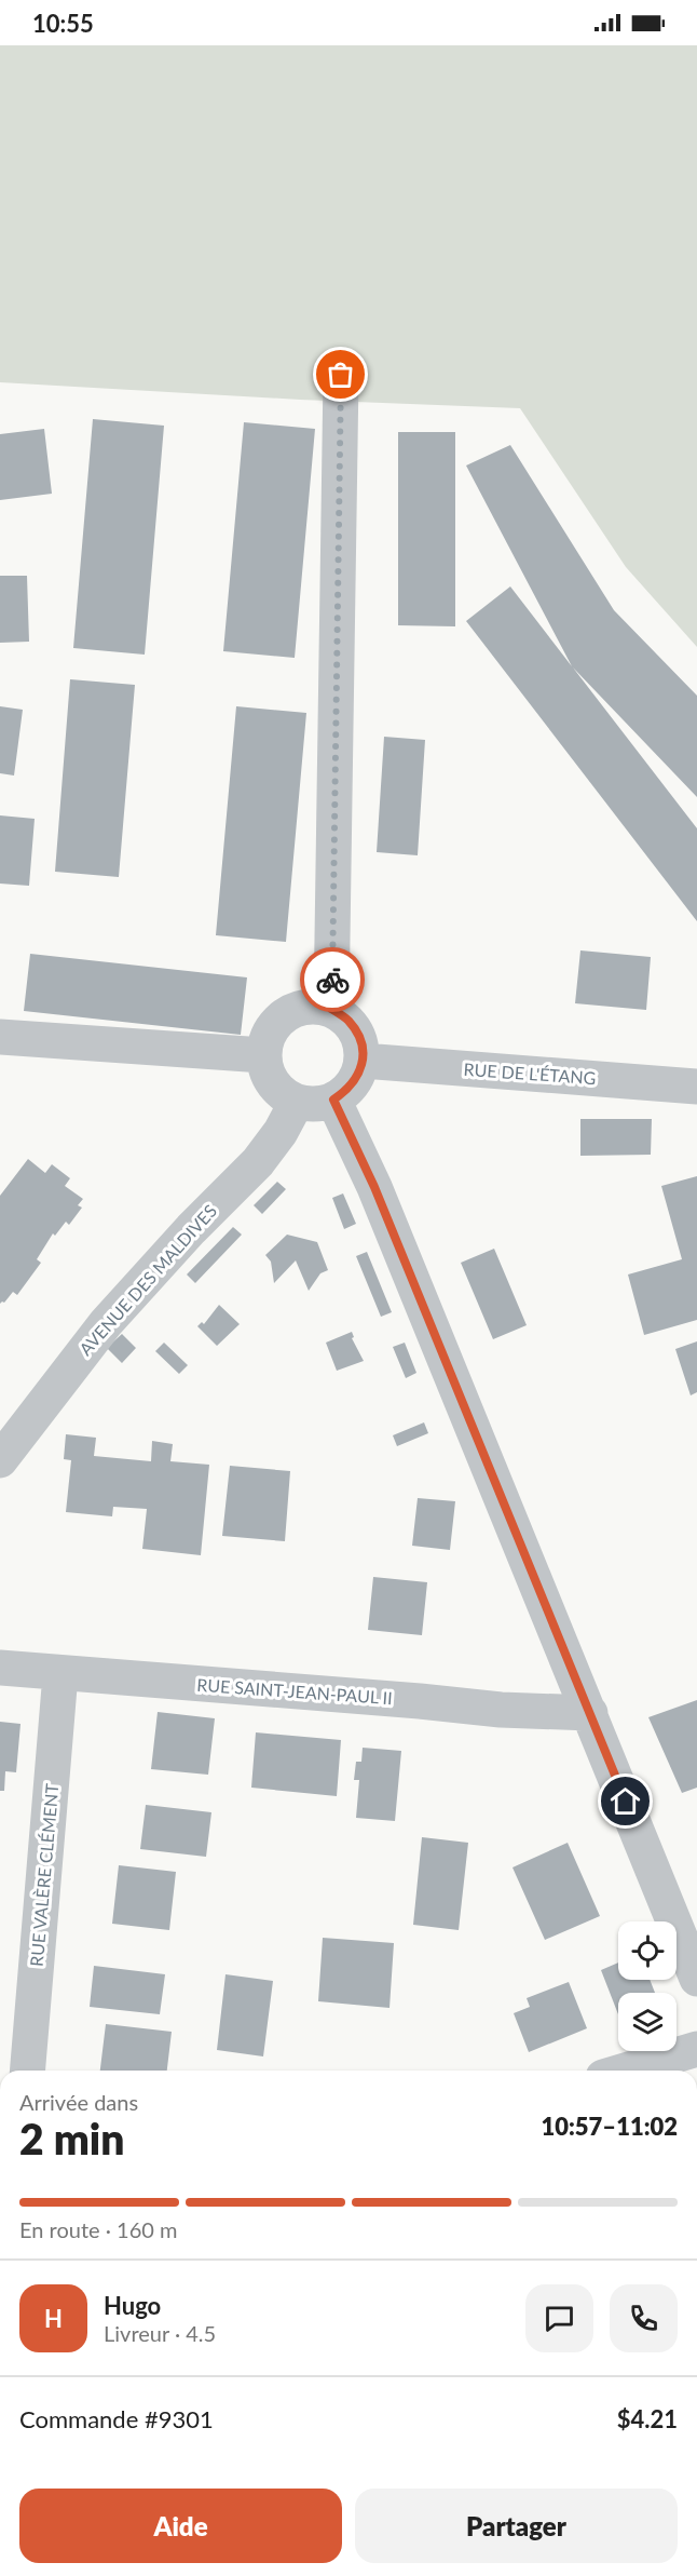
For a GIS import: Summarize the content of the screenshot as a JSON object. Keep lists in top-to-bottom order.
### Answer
{
  "streets": {
    "street": [
      "RUE DE L'ÉTANG",
      "AVENUE DES MALDIVES",
      "RUE SAINT-JEAN-PAUL II",
      "RUE VALÈRE CLÉMENT"
    ]
  },
  "crossings": [
    ["RUE DE L'ÉTANG", "AVENUE DES MALDIVES"],
    ["RUE SAINT-JEAN-PAUL II", "RUE VALÈRE CLÉMENT"]
  ],
  "page": {
    "status": "10:55",
    "heading": ["2 min", "Arrivée dans", "10:57–11:02"],
    "panel": [
      "Hugo",
      "Livreur · 4.5",
      "Commande #9301",
      "$4.21"
    ],
    "bar": "En route · 160 m",
    "round": "H",
    "buttons": ["Aide", "Partager"]
  }
}
